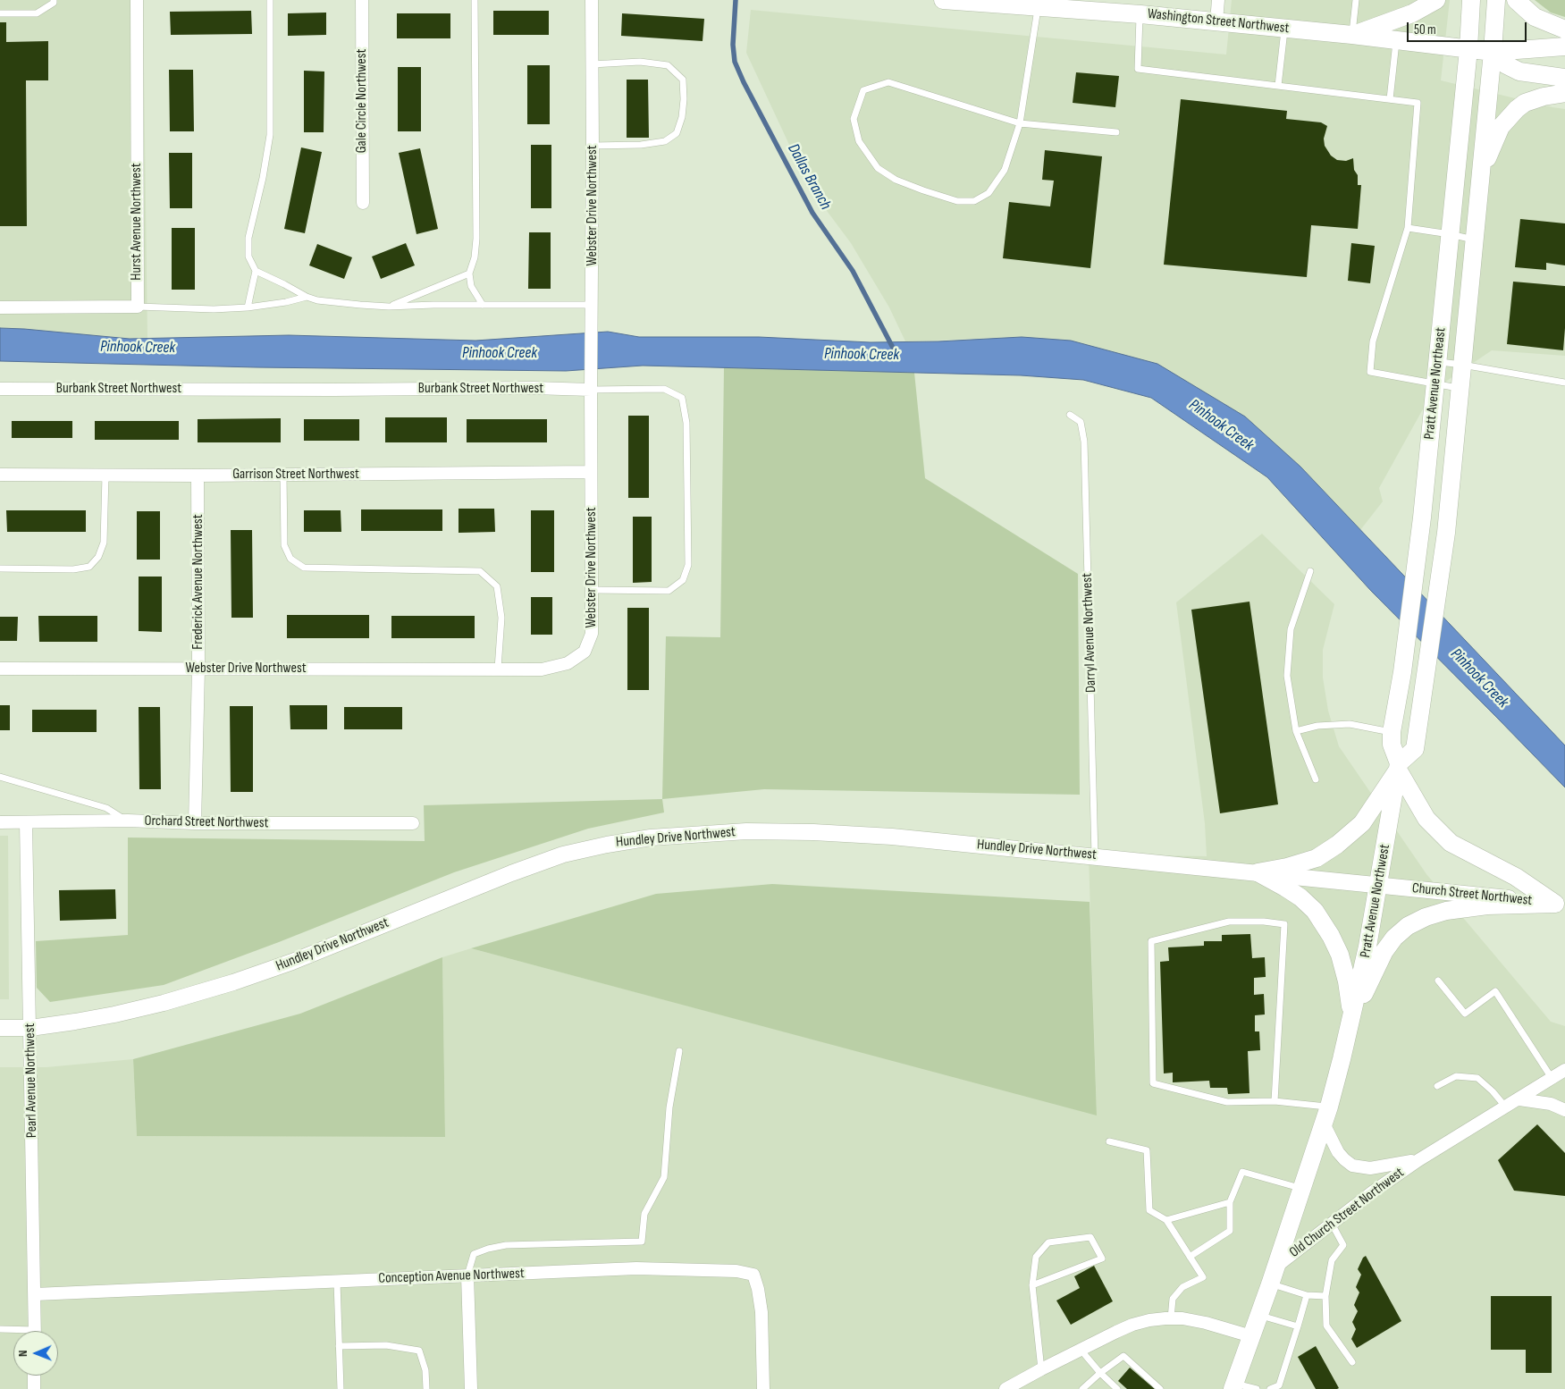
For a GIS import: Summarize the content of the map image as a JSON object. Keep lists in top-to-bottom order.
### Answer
{
  "streets": {
    "main road": ["Washington Street Northwest", "Pratt Avenue Northeast", "Pratt Avenue Northwest"],
    "street": [
      "Gale Circle Northwest",
      "Webster Drive Northwest",
      "Hurst Avenue Northwest",
      "Burbank Street Northwest",
      "Garrison Street Northwest",
      "Frederick Avenue Northwest",
      "Orchard Street Northwest",
      "Hundley Drive Northwest",
      "Church Street Northwest",
      "Pearl Avenue Northwest",
      "Old Church Street Northwest",
      "Conception Avenue Northwest"
    ],
    "lane": ["Darryl Avenue Northwest"]
  },
  "crossings": [
    ["Washington Street Northwest", "Pratt Avenue Northeast"],
    ["Webster Drive Northwest", "Burbank Street Northwest"],
    ["Webster Drive Northwest", "Garrison Street Northwest"],
    ["Webster Drive Northwest", "Frederick Avenue Northwest"],
    ["Pratt Avenue Northeast", "Church Street Northwest"],
    ["Pratt Avenue Northeast", "Pratt Avenue Northwest"],
    ["Garrison Street Northwest", "Frederick Avenue Northwest"],
    ["Frederick Avenue Northwest", "Orchard Street Northwest"],
    ["Darryl Avenue Northwest", "Hundley Drive Northwest"],
    ["Orchard Street Northwest", "Pearl Avenue Northwest"],
    ["Hundley Drive Northwest", "Church Street Northwest"],
    ["Hundley Drive Northwest", "Pratt Avenue Northwest"],
    ["Hundley Drive Northwest", "Pearl Avenue Northwest"],
    ["Church Street Northwest", "Pratt Avenue Northwest"],
    ["Pratt Avenue Northwest", "Old Church Street Northwest"],
    ["Pearl Avenue Northwest", "Conception Avenue Northwest"]
  ],
  "water": ["Dallas Branch", "Pinhook Creek"],
  "scale_bar": "50 m",
  "north": "left"
}
